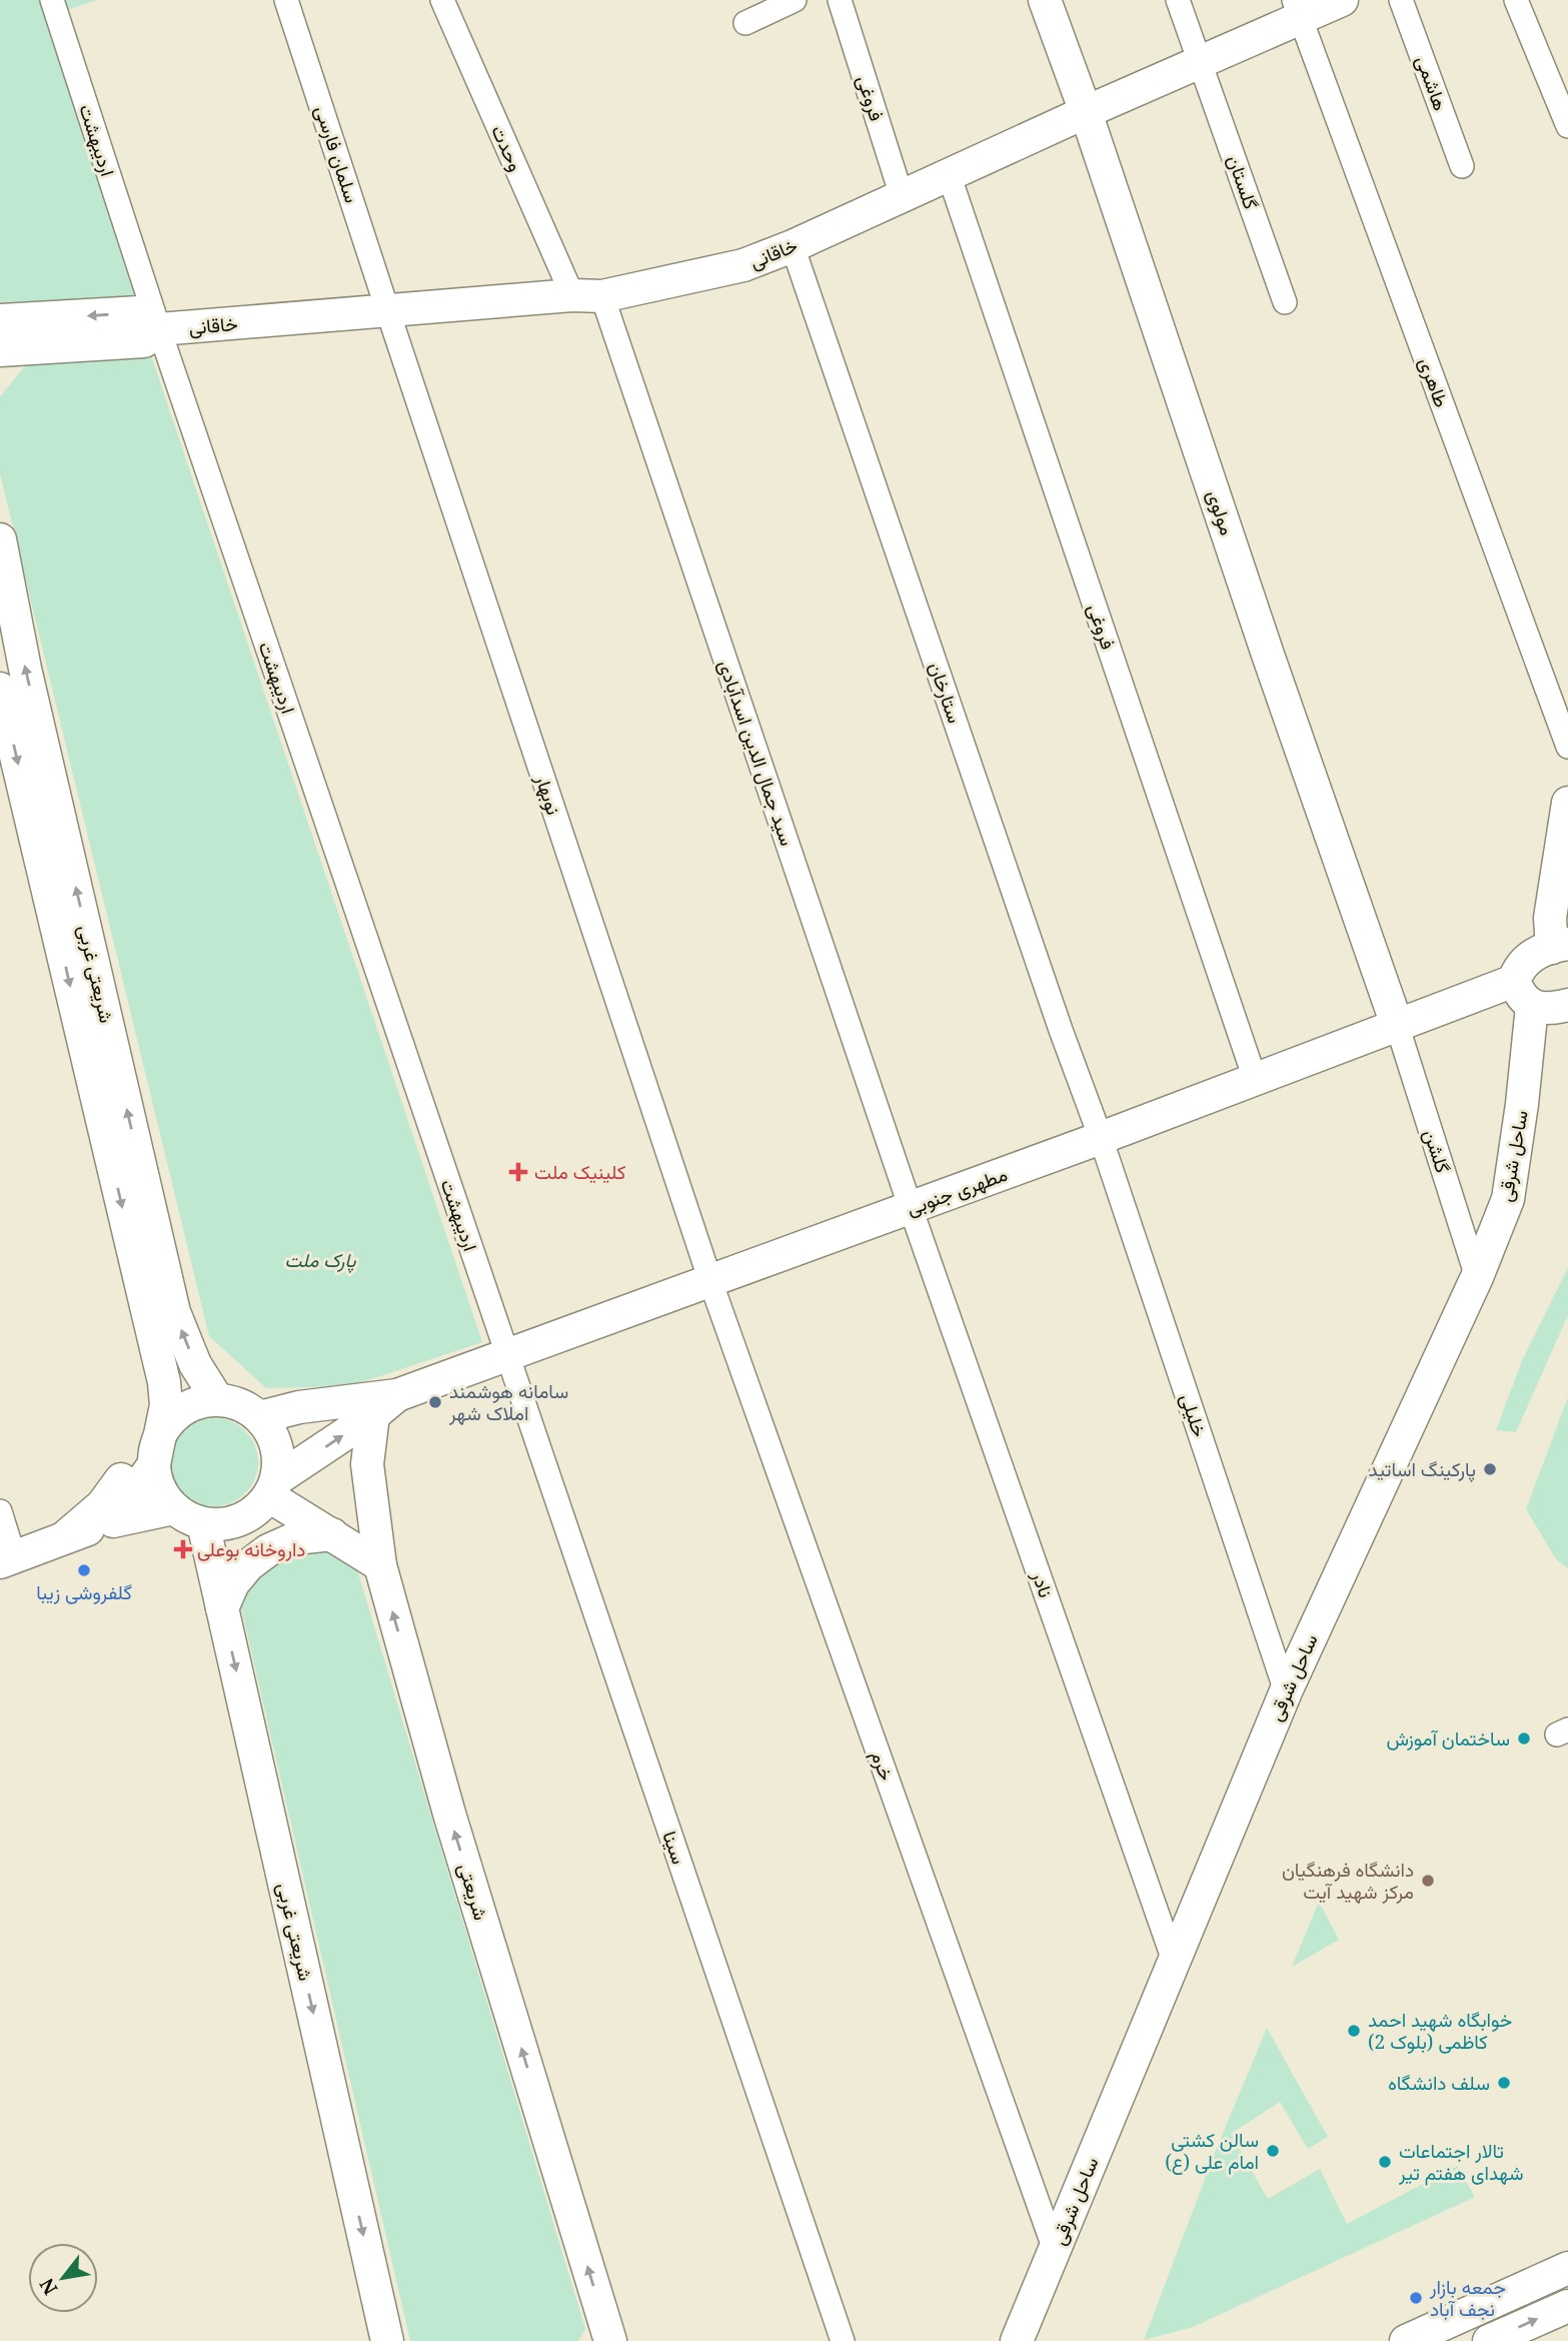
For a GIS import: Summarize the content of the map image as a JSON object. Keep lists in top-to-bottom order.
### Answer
{
  "streets": {
    "street": [
      "هاشمی",
      "فروغی",
      "اردیبهشت",
      "وحدت",
      "سلمان فارسی",
      "گلستان",
      "خاقانی",
      "طاهری",
      "مولوی",
      "ستارخان",
      "سید جمال الدین اسدآبادی",
      "نوبهار",
      "شریعتی غربی",
      "گلشن",
      "ساحل شرقی",
      "مطهری جنوبی",
      "خلیلی",
      "نادر",
      "خرم",
      "سینا",
      "شریعتی"
    ]
  },
  "crossings": [
    ["فروغی", "خاقانی"],
    ["فروغی", "مطهری جنوبی"],
    ["اردیبهشت", "خاقانی"],
    ["اردیبهشت", "مطهری جنوبی"],
    ["اردیبهشت", "سینا"],
    ["وحدت", "خاقانی"],
    ["وحدت", "سید جمال الدین اسدآبادی"],
    ["سلمان فارسی", "خاقانی"],
    ["سلمان فارسی", "نوبهار"],
    ["گلستان", "خاقانی"],
    ["خاقانی", "طاهری"],
    ["خاقانی", "مولوی"],
    ["خاقانی", "ستارخان"],
    ["خاقانی", "سید جمال الدین اسدآبادی"],
    ["خاقانی", "نوبهار"],
    ["مولوی", "گلشن"],
    ["مولوی", "مطهری جنوبی"],
    ["ستارخان", "مطهری جنوبی"],
    ["ستارخان", "خلیلی"],
    ["سید جمال الدین اسدآبادی", "مطهری جنوبی"],
    ["سید جمال الدین اسدآبادی", "نادر"],
    ["نوبهار", "مطهری جنوبی"],
    ["نوبهار", "خرم"],
    ["گلشن", "ساحل شرقی"],
    ["گلشن", "مطهری جنوبی"],
    ["ساحل شرقی", "خلیلی"],
    ["ساحل شرقی", "نادر"],
    ["ساحل شرقی", "خرم"],
    ["مطهری جنوبی", "خلیلی"],
    ["مطهری جنوبی", "نادر"],
    ["مطهری جنوبی", "خرم"],
    ["مطهری جنوبی", "سینا"]
  ],
  "one_way": ["شریعتی"],
  "parks": ["پارک ملت"],
  "places": {
    "health": ["کلینیک ملت", "داروخانه بوعلی"],
    "other": [
      "سامانه هوشمند املاک شهر",
      "پارکینگ اساتید",
      "گلفروشی زیبا",
      "ساختمان آموزش",
      "دانشگاه فرهنگیان مرکز شهید آیت",
      "خوابگاه شهید احمد کاظمی (بلوک 2)",
      "سلف دانشگاه",
      "سالن کشتی امام علی (ع)",
      "تالار اجتماعات شهدای هفتم تیر",
      "جمعه بازار نجف آباد"
    ]
  },
  "north": "bottom left"
}
